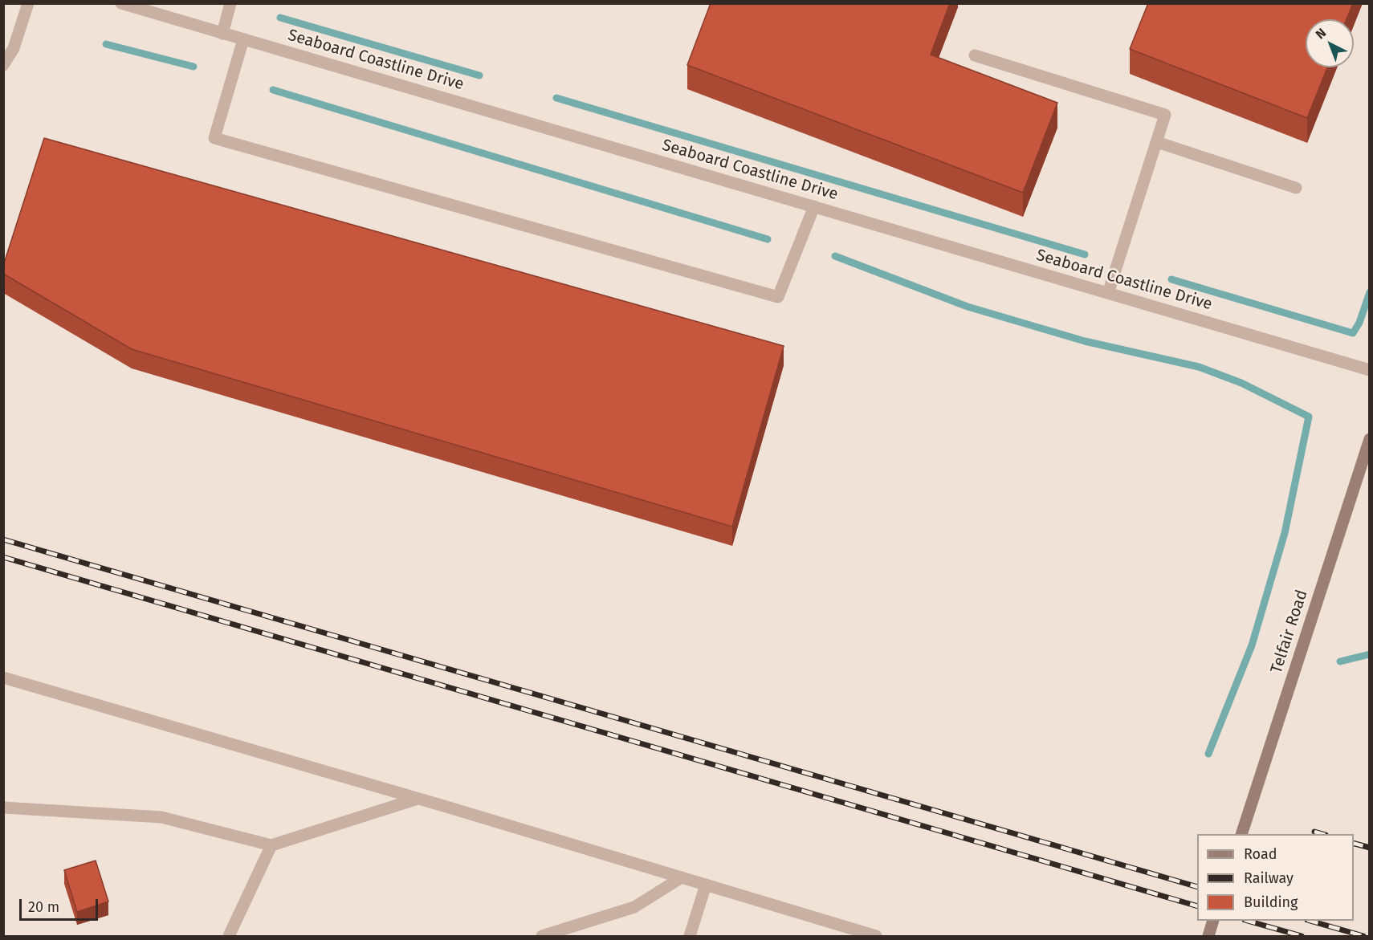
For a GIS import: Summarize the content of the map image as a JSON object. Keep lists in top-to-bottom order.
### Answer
{
  "streets": {
    "street": ["Seaboard Coastline Drive", "Telfair Road"]
  },
  "legend": ["Road", "Railway", "Building"],
  "scale_bar": "20 m",
  "north": "top left"
}
